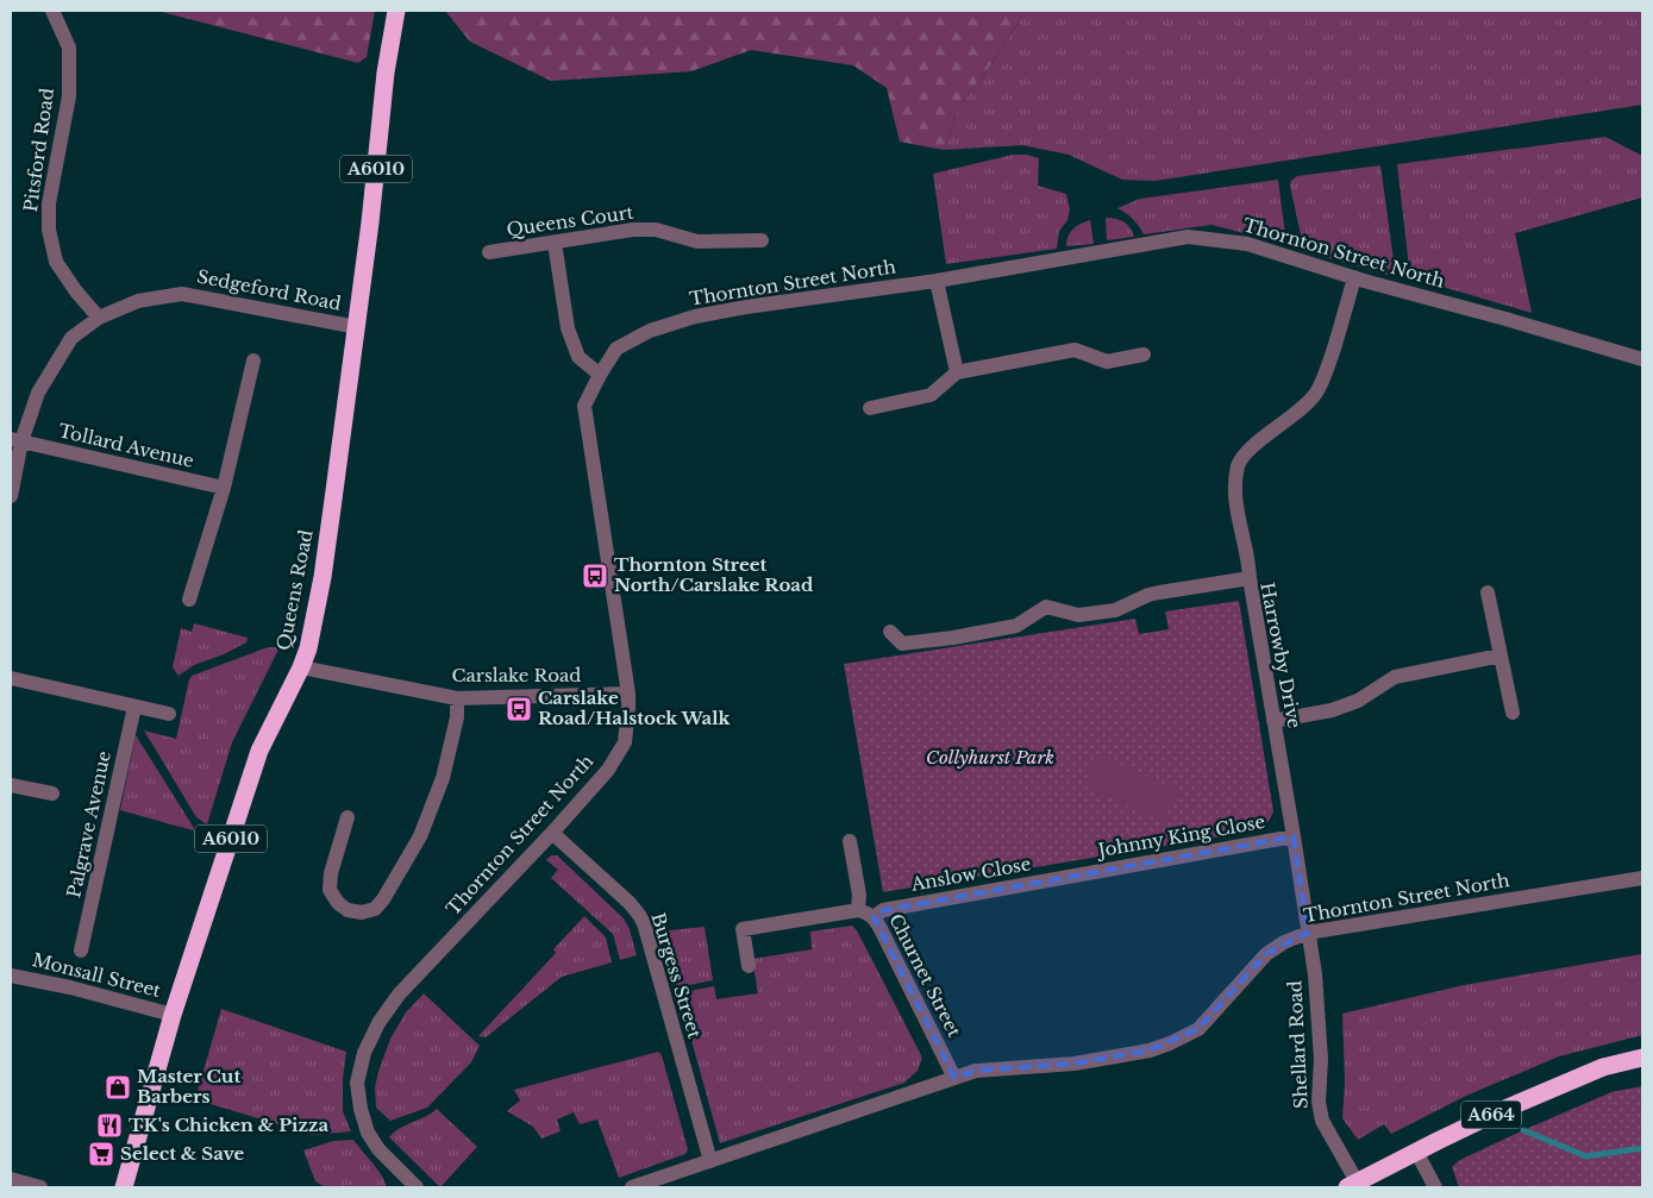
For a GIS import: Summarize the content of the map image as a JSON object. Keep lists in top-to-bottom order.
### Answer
{
  "streets": {
    "highway": ["A6010", "Queens Road", "A664"],
    "street": [
      "Pitsford Road",
      "Queens Court",
      "Thornton Street North",
      "Sedgeford Road",
      "Tollard Avenue",
      "Harrowby Drive",
      "Carslake Road",
      "Palgrave Avenue",
      "Johnny King Close",
      "Anslow Close",
      "Monsall Street",
      "Burgess Street",
      "Churnet Street",
      "Shellard Road"
    ]
  },
  "crossings": [
    ["Pitsford Road", "Sedgeford Road"],
    ["Thornton Street North", "Harrowby Drive"],
    ["Thornton Street North", "Carslake Road"],
    ["Thornton Street North", "Burgess Street"],
    ["Thornton Street North", "Churnet Street"],
    ["Thornton Street North", "Shellard Road"],
    ["Sedgeford Road", "Tollard Avenue"],
    ["Sedgeford Road", "Queens Road"],
    ["Queens Road", "Carslake Road"],
    ["Queens Road", "Monsall Street"],
    ["Harrowby Drive", "Johnny King Close"],
    ["Harrowby Drive", "Shellard Road"],
    ["Johnny King Close", "Anslow Close"],
    ["Anslow Close", "Churnet Street"],
    ["Shellard Road", "A664"]
  ],
  "parks": ["Collyhurst Park"],
  "places": {
    "bus stop": ["Thornton Street North/Carslake Road", "Carslake Road/Halstock Walk"],
    "shop": ["Master Cut Barbers"],
    "restaurant": ["TK's Chicken & Pizza"],
    "supermarket": ["Select & Save"]
  }
}
